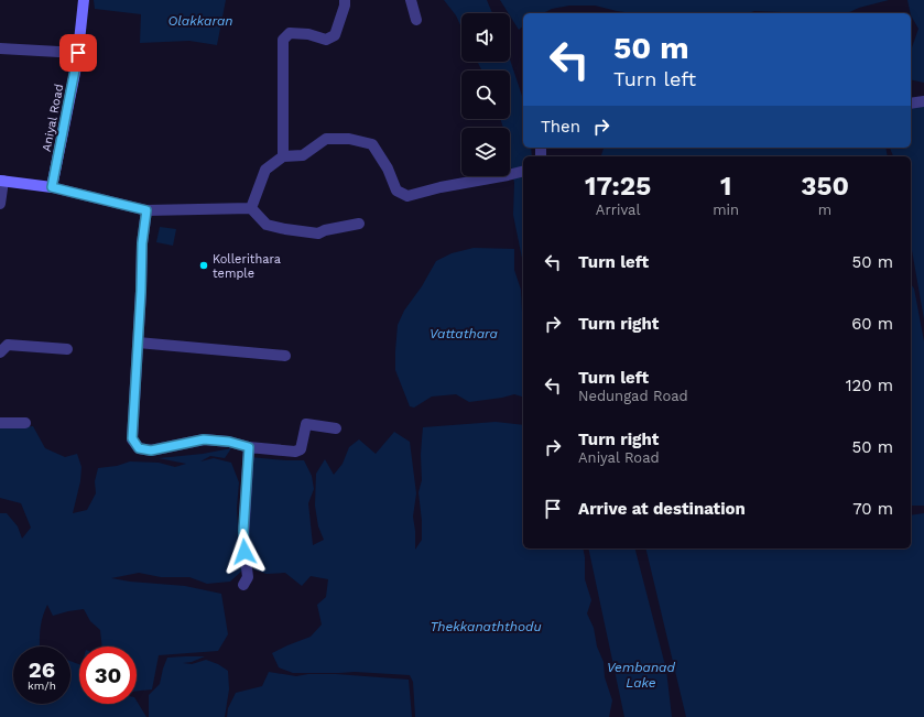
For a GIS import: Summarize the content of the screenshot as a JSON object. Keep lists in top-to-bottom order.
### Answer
{
  "streets": {
    "main road": ["Aniyal Road"]
  },
  "water": [
    "Olakkaran",
    "Vattathara",
    "Thekkanaththodu",
    "Vembanad Lake"
  ],
  "places": ["Kollerithara temple"],
  "page": {
    "turn": ["50 m", "Turn left"],
    "then": "Then",
    "eta": [
      "17:25",
      "Arrival",
      "1",
      "min",
      "350",
      "m"
    ],
    "list": [
      {
        "name": "Turn left",
        "value": "50 m"
      },
      {
        "name": "Turn right",
        "value": "60 m"
      },
      {
        "name": "Turn left",
        "note": "Nedungad Road",
        "value": "120 m"
      },
      {
        "name": "Turn right",
        "note": "Aniyal Road",
        "value": "50 m"
      },
      {
        "name": "Arrive at destination",
        "value": "70 m"
      }
    ],
    "speed": "26 km/h",
    "limit": "30"
  }
}
